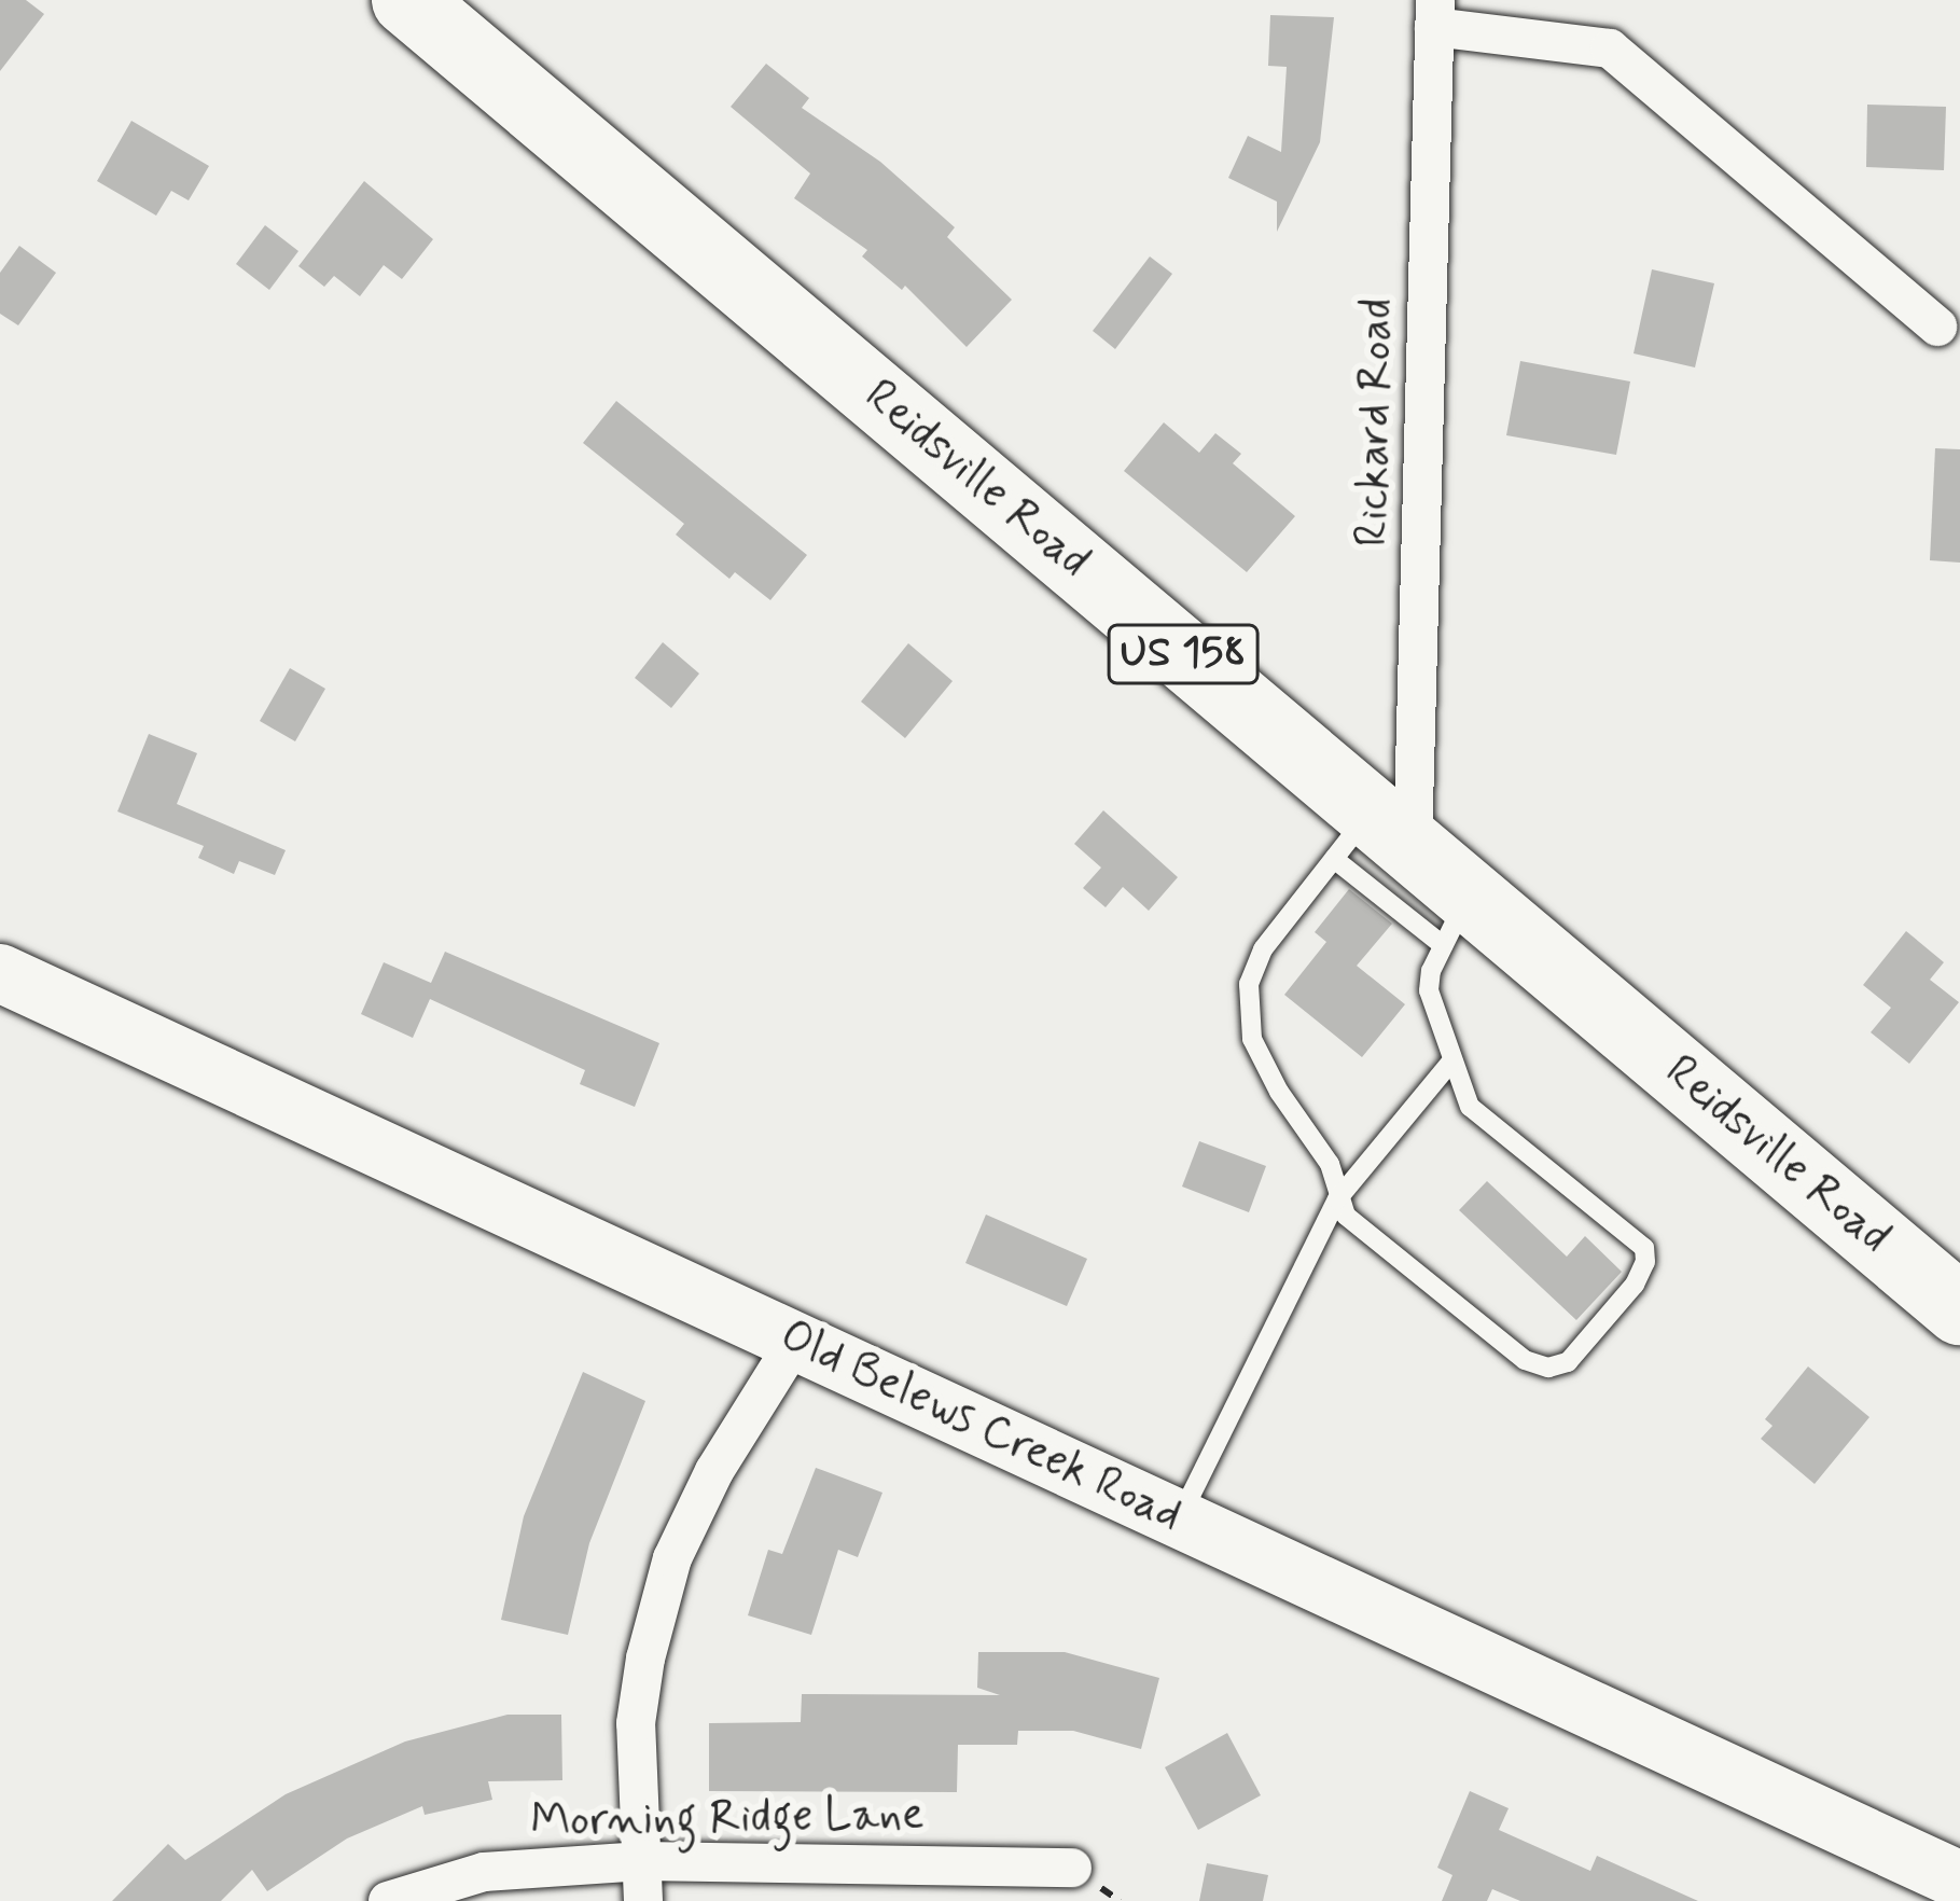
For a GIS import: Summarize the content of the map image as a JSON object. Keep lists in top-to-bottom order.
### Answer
{
  "streets": {
    "highway": ["Reidsville Road", "US 158"],
    "street": ["Rickard Road", "Old Belews Creek Road", "Morning Ridge Lane"]
  },
  "crossings": [
    ["Rickard Road", "Reidsville Road"]
  ]
}
